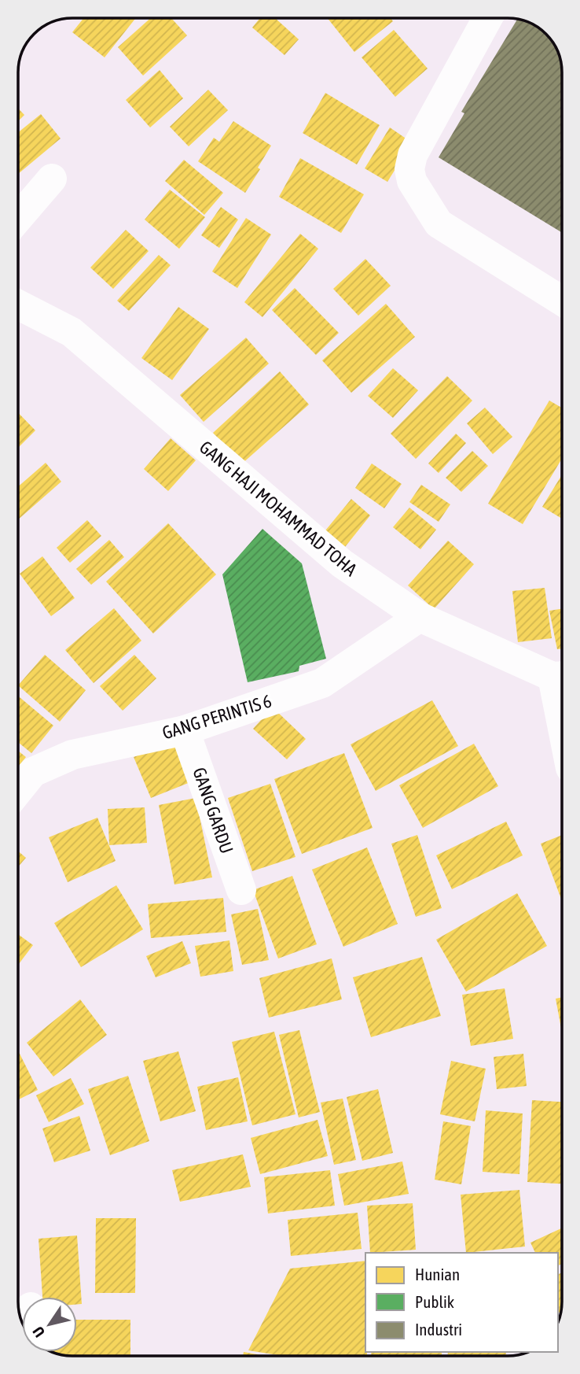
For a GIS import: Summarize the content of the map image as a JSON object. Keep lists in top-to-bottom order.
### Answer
{
  "streets": {
    "street": ["GANG HAJI MOHAMMAD TOHA", "GANG PERINTIS 6", "GANG GARDU"]
  },
  "crossings": [
    ["GANG HAJI MOHAMMAD TOHA", "GANG PERINTIS 6"],
    ["GANG PERINTIS 6", "GANG GARDU"]
  ],
  "legend": ["Hunian", "Publik", "Industri"],
  "north": "bottom left"
}
